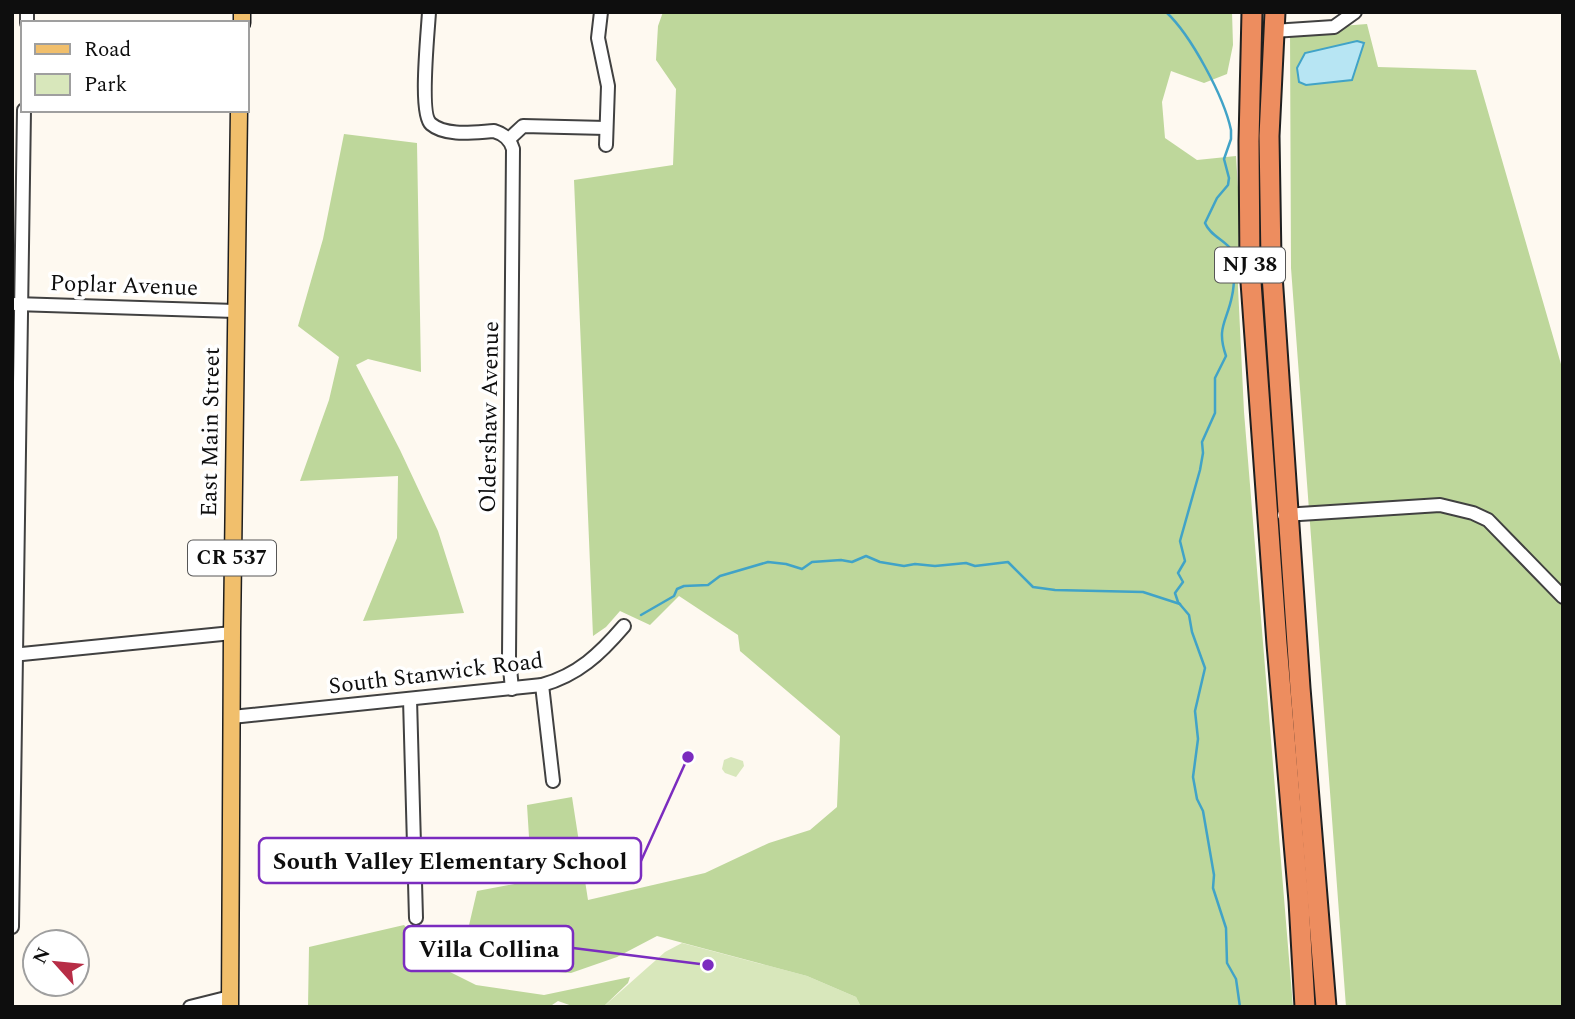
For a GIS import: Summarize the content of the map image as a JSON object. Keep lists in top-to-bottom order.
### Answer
{
  "streets": {
    "highway": ["NJ 38"],
    "main road": ["East Main Street", "CR 537"],
    "street": ["Poplar Avenue", "Oldershaw Avenue", "South Stanwick Road"]
  },
  "crossings": [
    ["Poplar Avenue", "East Main Street"],
    ["Oldershaw Avenue", "South Stanwick Road"],
    ["East Main Street", "South Stanwick Road"]
  ],
  "places": ["South Valley Elementary School", "Villa Collina"],
  "legend": ["Road", "Park"],
  "north": "top left"
}
